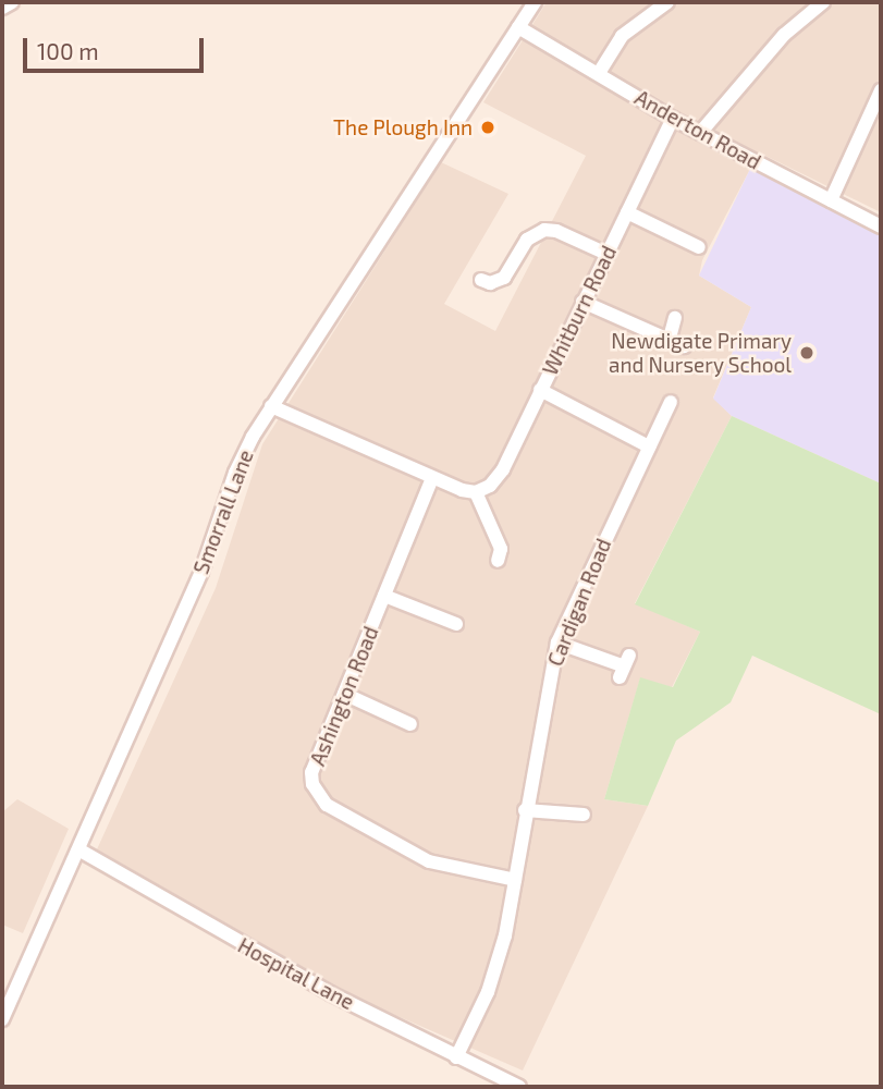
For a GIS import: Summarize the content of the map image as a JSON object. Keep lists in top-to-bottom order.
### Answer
{
  "streets": {
    "street": [
      "Anderton Road",
      "Whitburn Road",
      "Smorrall Lane",
      "Cardigan Road",
      "Ashington Road",
      "Hospital Lane"
    ]
  },
  "crossings": [
    ["Anderton Road", "Whitburn Road"],
    ["Anderton Road", "Smorrall Lane"],
    ["Smorrall Lane", "Hospital Lane"],
    ["Cardigan Road", "Ashington Road"],
    ["Cardigan Road", "Hospital Lane"]
  ],
  "places": ["The Plough Inn", "Newdigate Primary and Nursery School"],
  "scale_bar": "100 m"
}
